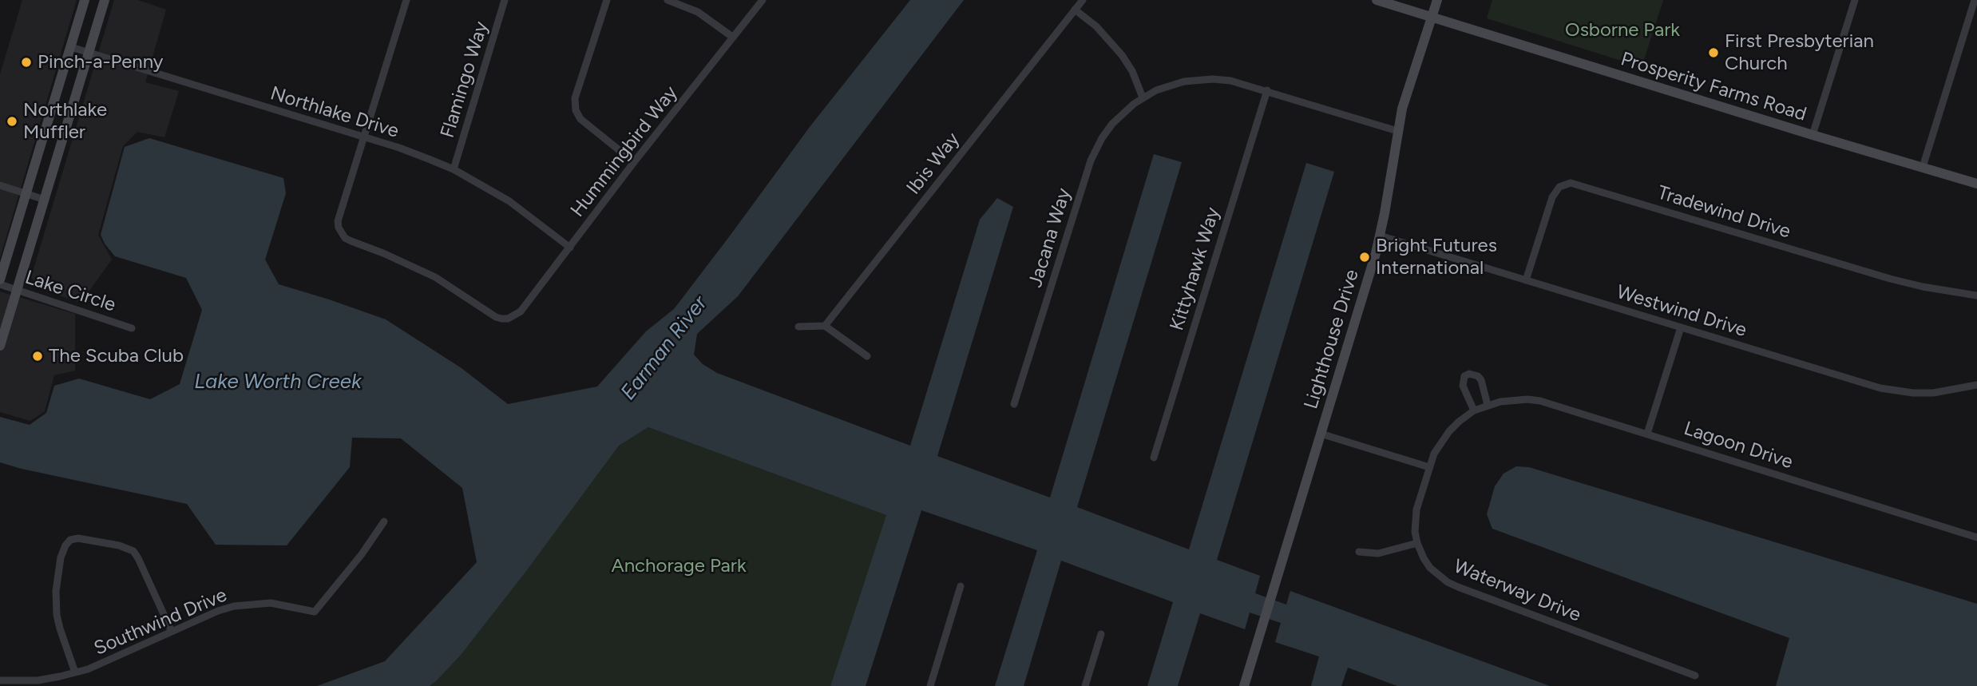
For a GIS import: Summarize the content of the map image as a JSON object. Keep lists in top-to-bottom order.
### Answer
{
  "streets": {
    "street": [
      "Flamingo Way",
      "Prosperity Farms Road",
      "Northlake Drive",
      "Hummingbird Way",
      "Ibis Way",
      "Tradewind Drive",
      "Jacana Way",
      "Kittyhawk Way",
      "Lake Circle",
      "Westwind Drive",
      "Lighthouse Drive",
      "Lagoon Drive",
      "Waterway Drive",
      "Southwind Drive"
    ]
  },
  "crossings": [
    ["Flamingo Way", "Northlake Drive"],
    ["Prosperity Farms Road", "Lighthouse Drive"],
    ["Northlake Drive", "Hummingbird Way"],
    ["Tradewind Drive", "Westwind Drive"],
    ["Westwind Drive", "Lighthouse Drive"],
    ["Lagoon Drive", "Waterway Drive"]
  ],
  "water": ["Earman River", "Lake Worth Creek"],
  "parks": ["Osborne Park", "Anchorage Park"],
  "places": [
    "First Presbyterian Church",
    "Pinch-a-Penny",
    "Northlake Muffler",
    "Bright Futures International",
    "The Scuba Club"
  ]
}
